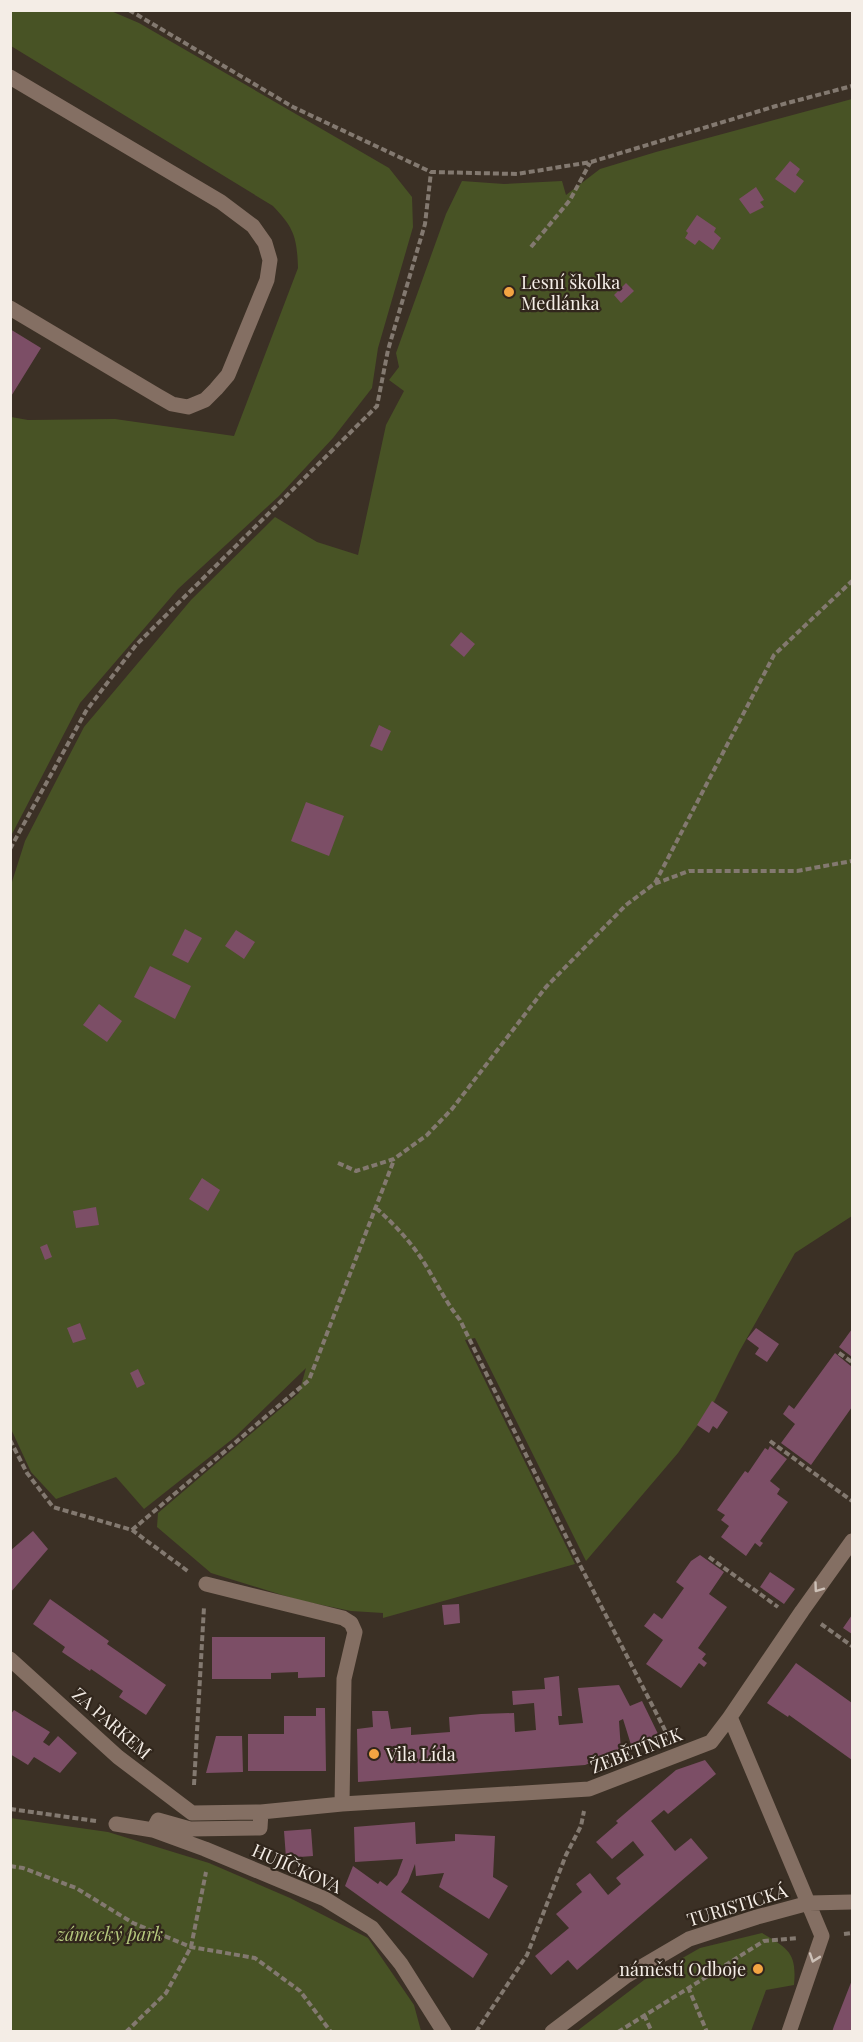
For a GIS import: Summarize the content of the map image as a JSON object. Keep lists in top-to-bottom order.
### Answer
{
  "streets": {
    "street": [
      "ZA PARKEM",
      "ŽEBĚTÍNEK",
      "HUJÍČKOVA",
      "TURISTICKÁ"
    ]
  },
  "crossings": [
    ["ZA PARKEM", "HUJÍČKOVA"],
    ["ŽEBĚTÍNEK", "HUJÍČKOVA"]
  ],
  "parks": ["zámecký park"],
  "places": ["Lesní školka Medlánka", "Vila Lída", "náměstí Odboje"]
}
